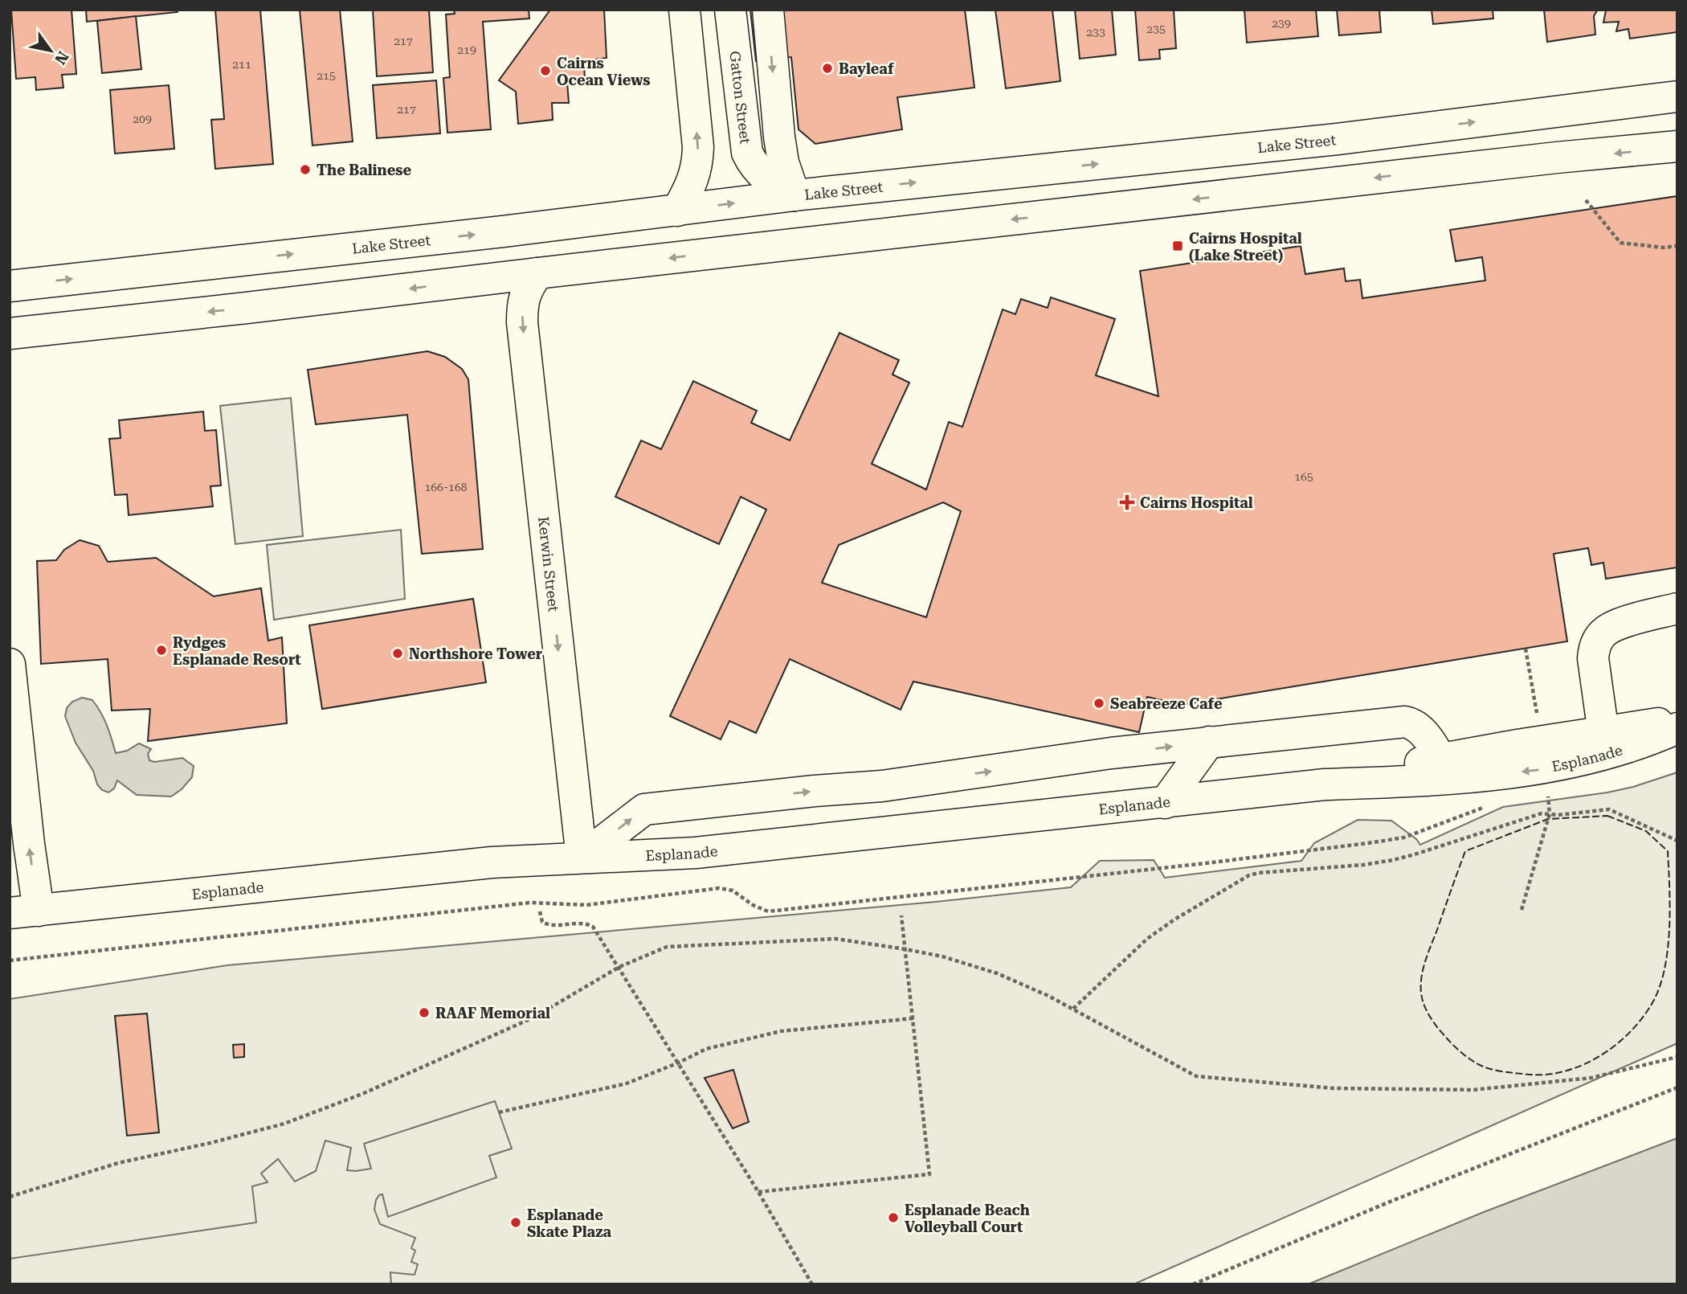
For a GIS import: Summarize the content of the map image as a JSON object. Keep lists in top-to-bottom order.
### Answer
{
  "streets": {
    "main road": [
      "Gatton Street",
      "Lake Street",
      "Kerwin Street",
      "Esplanade"
    ]
  },
  "crossings": [
    ["Gatton Street", "Lake Street"],
    ["Kerwin Street", "Esplanade"]
  ],
  "one_way": ["Kerwin Street"],
  "places": {
    "other": [
      "Bayleaf",
      "Cairns Ocean Views",
      "The Balinese",
      "Rydges Esplanade Resort",
      "Northshore Tower",
      "Seabreeze Cafe",
      "RAAF Memorial",
      "Esplanade Beach Volleyball Court",
      "Esplanade Skate Plaza"
    ],
    "transit": ["Cairns Hospital (Lake Street)"],
    "health": ["Cairns Hospital"]
  },
  "house_numbers": [
    "239",
    "235",
    "233",
    "217",
    "219",
    "211",
    "215",
    "217",
    "209",
    "165",
    "166-168"
  ],
  "north": "bottom right"
}
